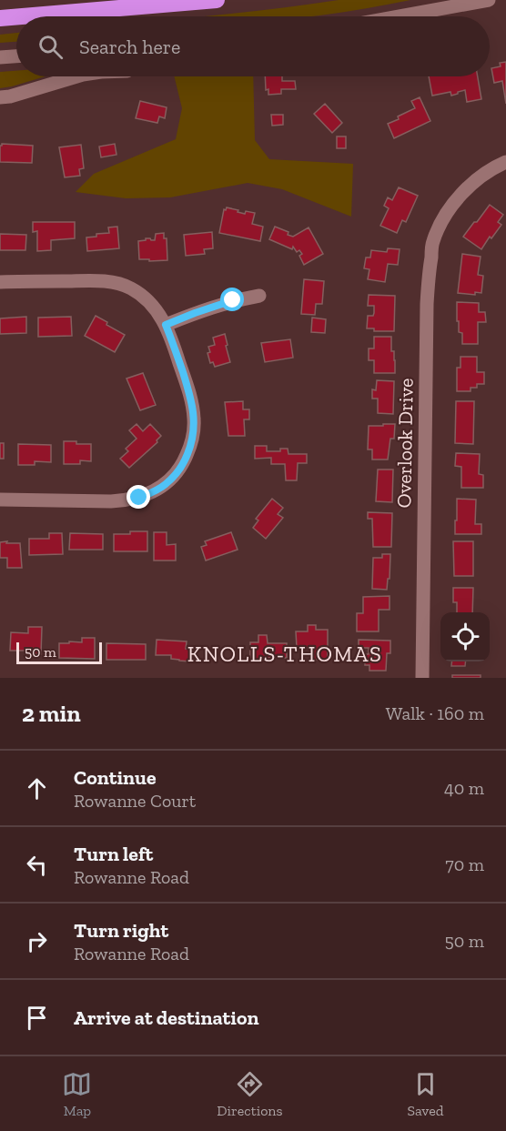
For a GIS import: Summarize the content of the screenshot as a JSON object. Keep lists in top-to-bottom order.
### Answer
{
  "streets": {
    "street": ["Overlook Drive"]
  },
  "districts": ["KNOLLS-THOMAS"],
  "scale_bar": "50 m",
  "page": {
    "search": "Search here",
    "scale": "50 m",
    "heading": ["2 min", "Walk · 160 m"],
    "list": [
      ["Continue", "Rowanne Court", "40 m"],
      ["Turn left", "Rowanne Road", "70 m"],
      ["Turn right", "Rowanne Road", "50 m"],
      "Arrive at destination"
    ],
    "nav": ["Map", "Directions", "Saved"]
  }
}
